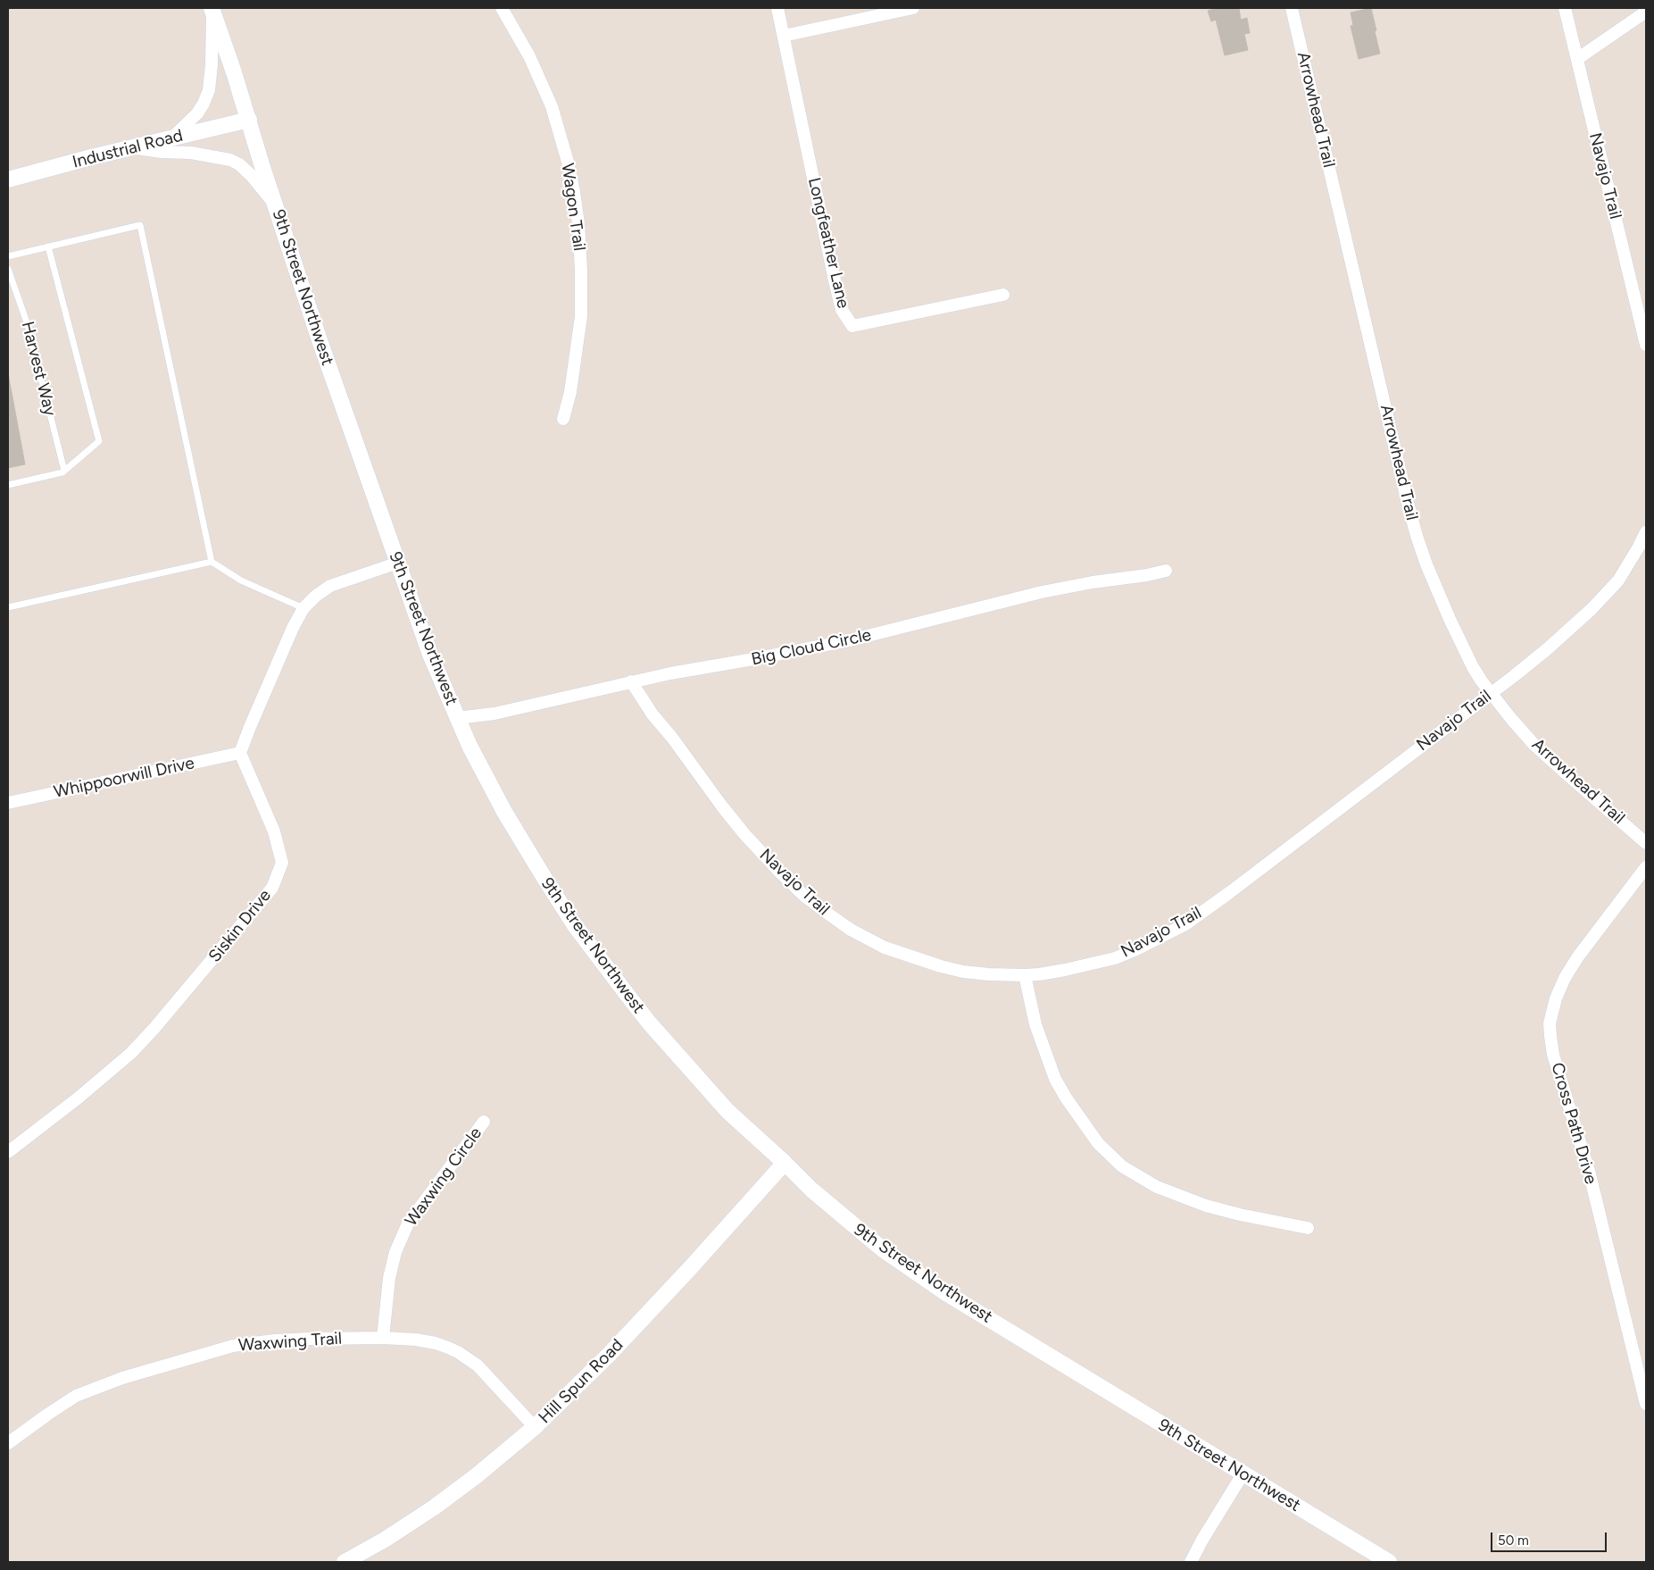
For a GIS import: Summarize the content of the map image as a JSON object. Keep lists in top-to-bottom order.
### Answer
{
  "streets": {
    "street": [
      "Arrowhead Trail",
      "Industrial Road",
      "Navajo Trail",
      "Wagon Trail",
      "Longfeather Lane",
      "9th Street Northwest",
      "Big Cloud Circle",
      "Whippoorwill Drive",
      "Siskin Drive",
      "Cross Path Drive",
      "Waxwing Circle",
      "Waxwing Trail",
      "Hill Spun Road"
    ],
    "lane": ["Harvest Way"]
  },
  "crossings": [
    ["Arrowhead Trail", "Navajo Trail"],
    ["Industrial Road", "9th Street Northwest"],
    ["Navajo Trail", "Big Cloud Circle"],
    ["9th Street Northwest", "Big Cloud Circle"],
    ["9th Street Northwest", "Hill Spun Road"],
    ["Whippoorwill Drive", "Siskin Drive"],
    ["Waxwing Circle", "Waxwing Trail"],
    ["Waxwing Trail", "Hill Spun Road"]
  ],
  "scale_bar": "50 m"
}
